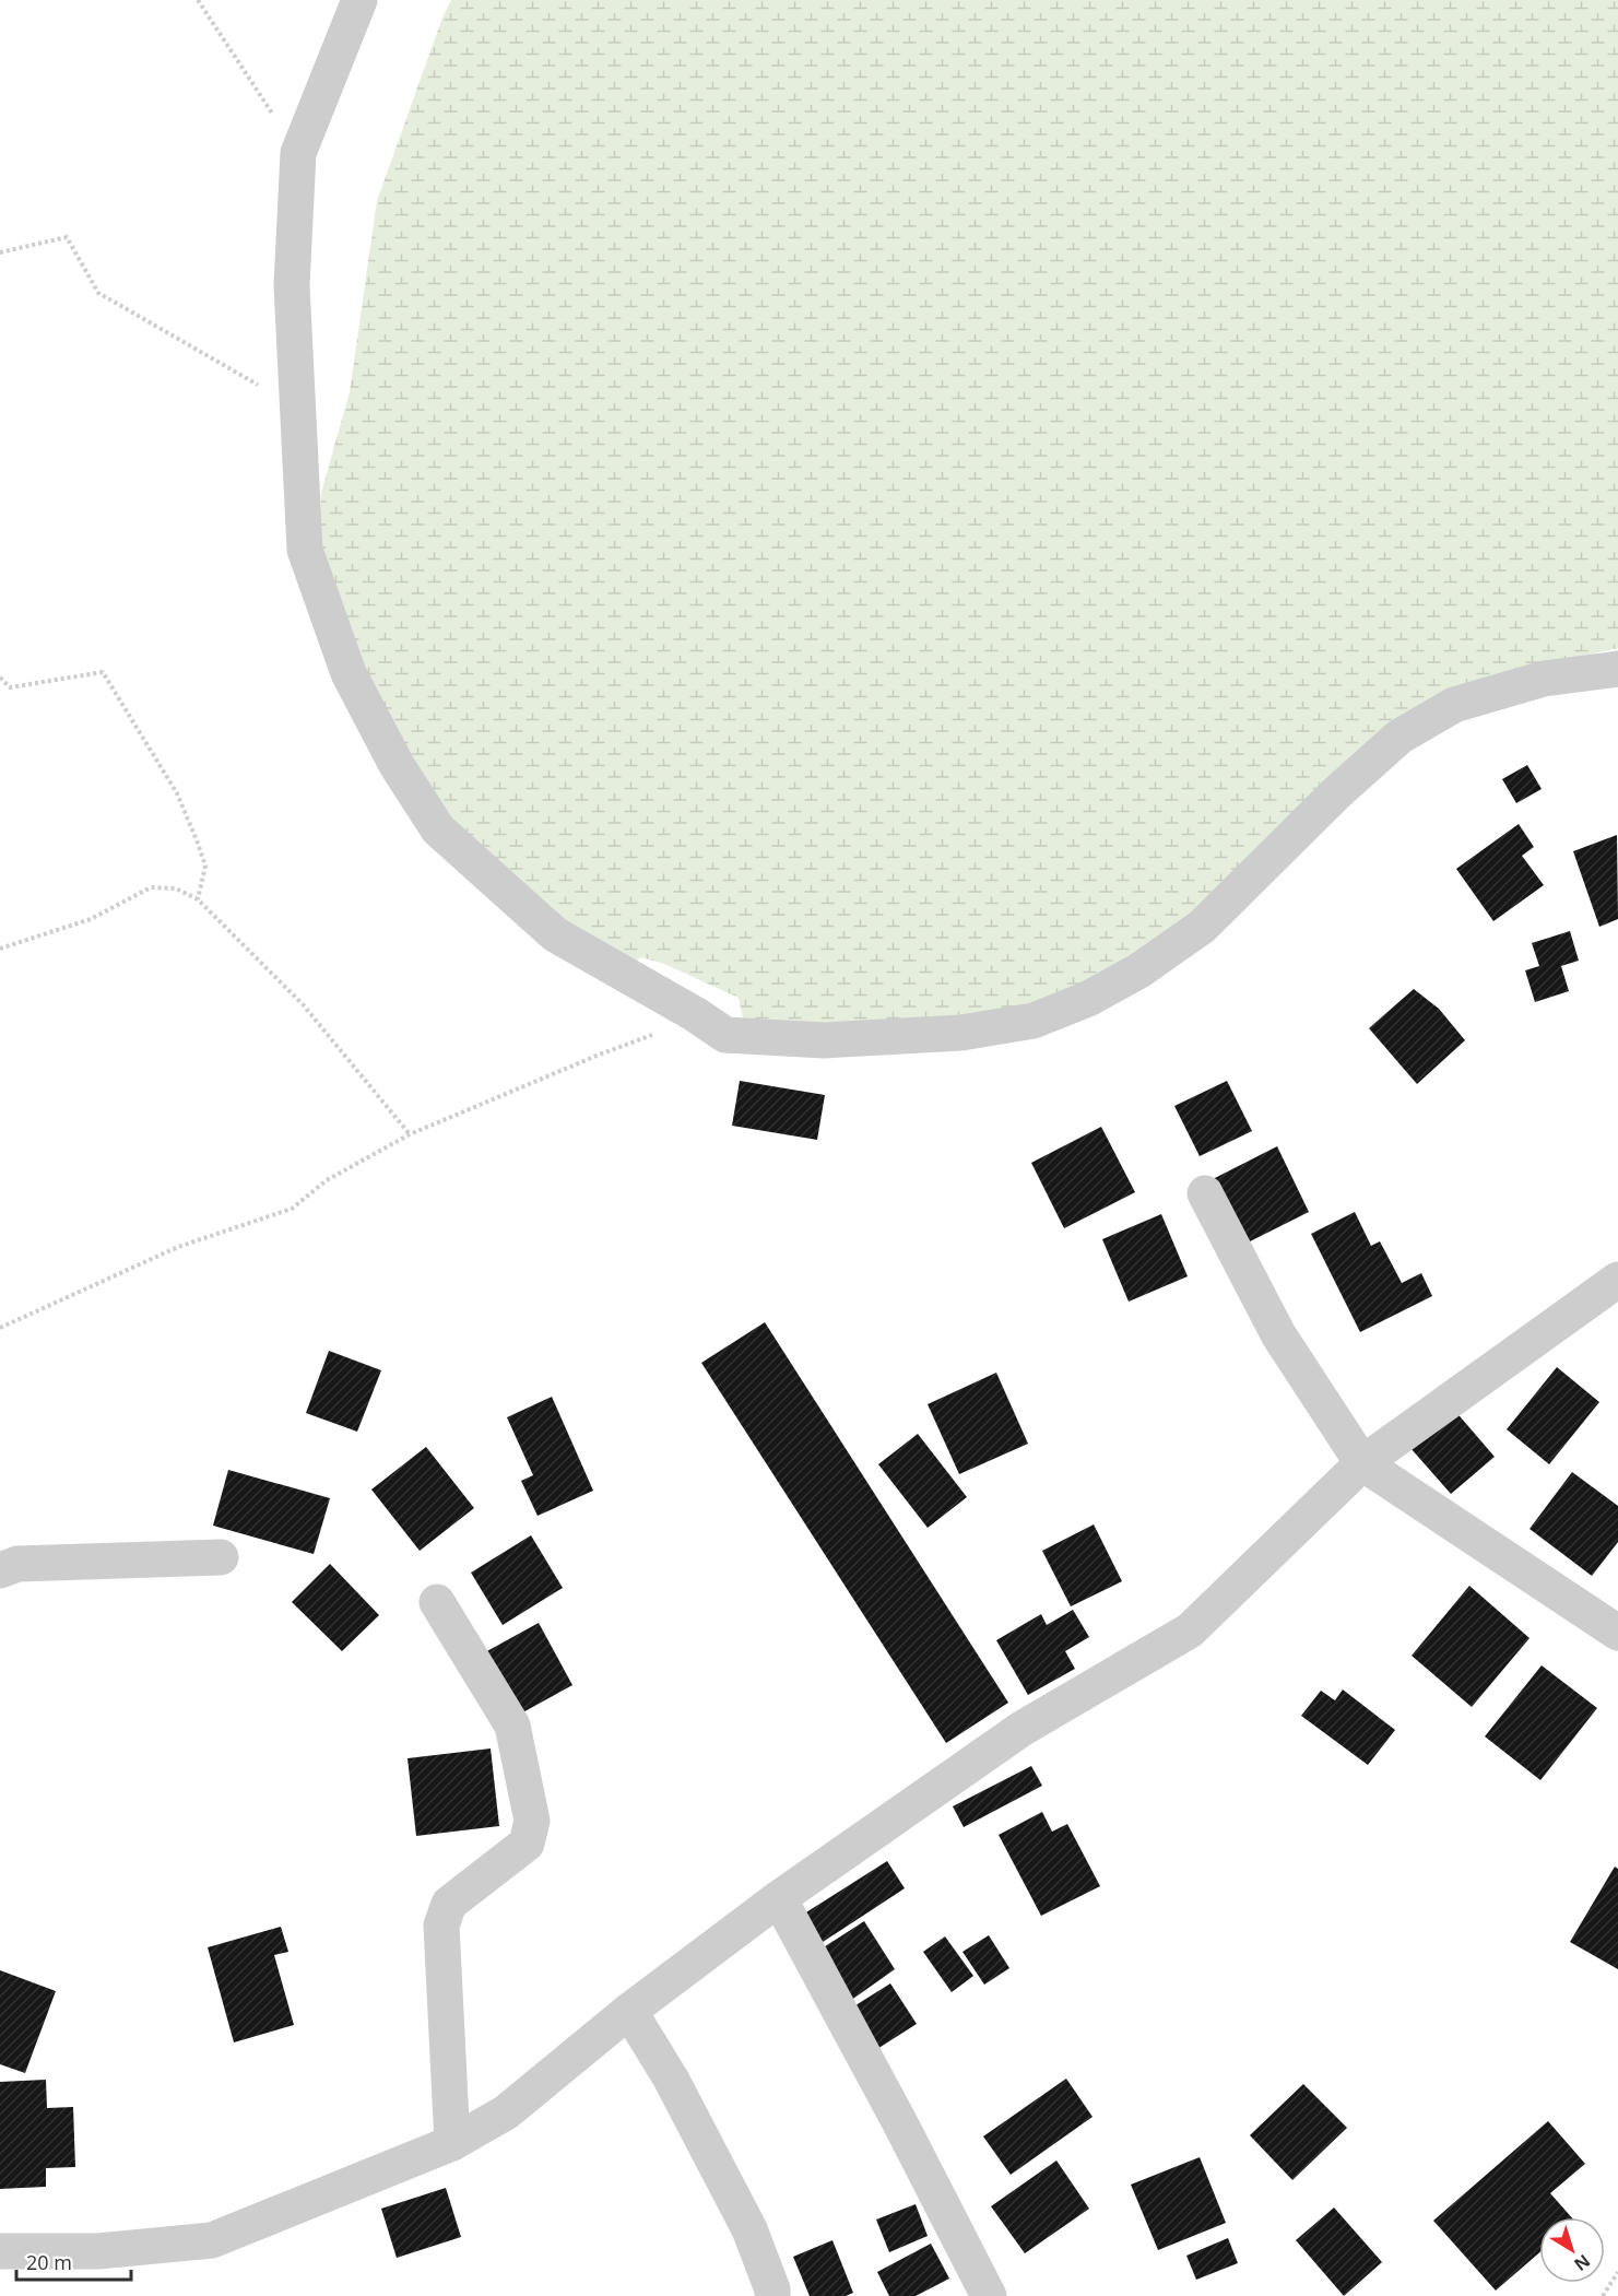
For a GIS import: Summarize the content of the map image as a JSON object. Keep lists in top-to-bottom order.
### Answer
{
  "scale_bar": "20 m",
  "north": "bottom right"
}
